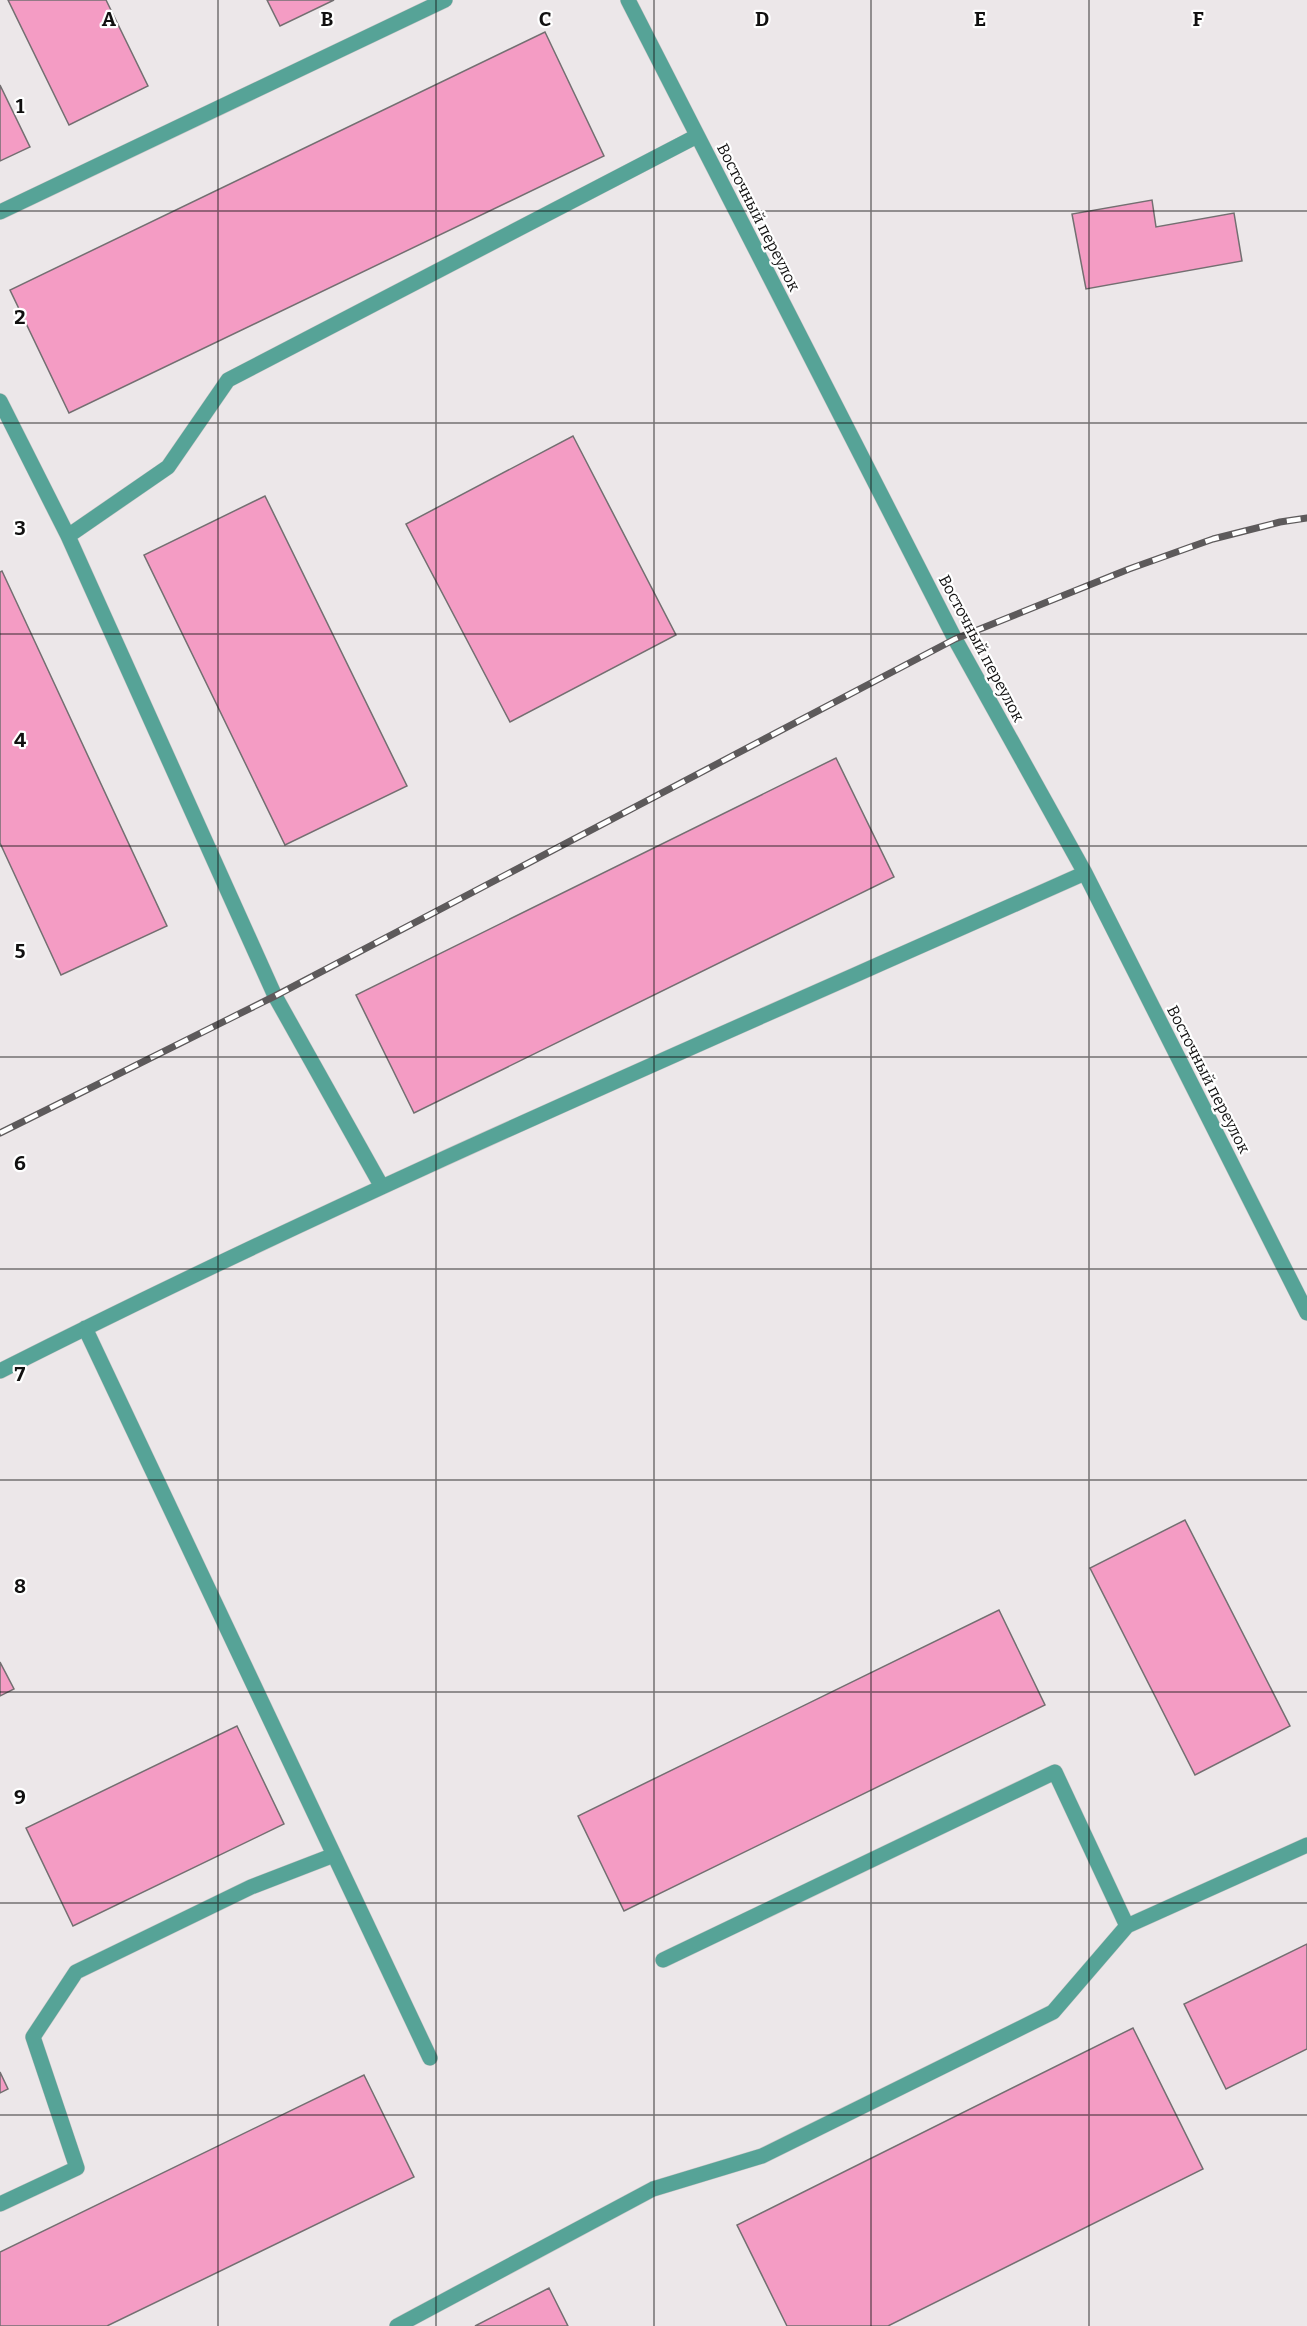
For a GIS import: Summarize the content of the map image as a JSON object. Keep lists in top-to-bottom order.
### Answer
{
  "streets": {
    "street": ["Восточный переулок"]
  },
  "grid": {
    "columns": [
      "A",
      "B",
      "C",
      "D",
      "E",
      "F"
    ],
    "rows": [
      "1",
      "2",
      "3",
      "4",
      "5",
      "6",
      "7",
      "8",
      "9"
    ]
  }
}
